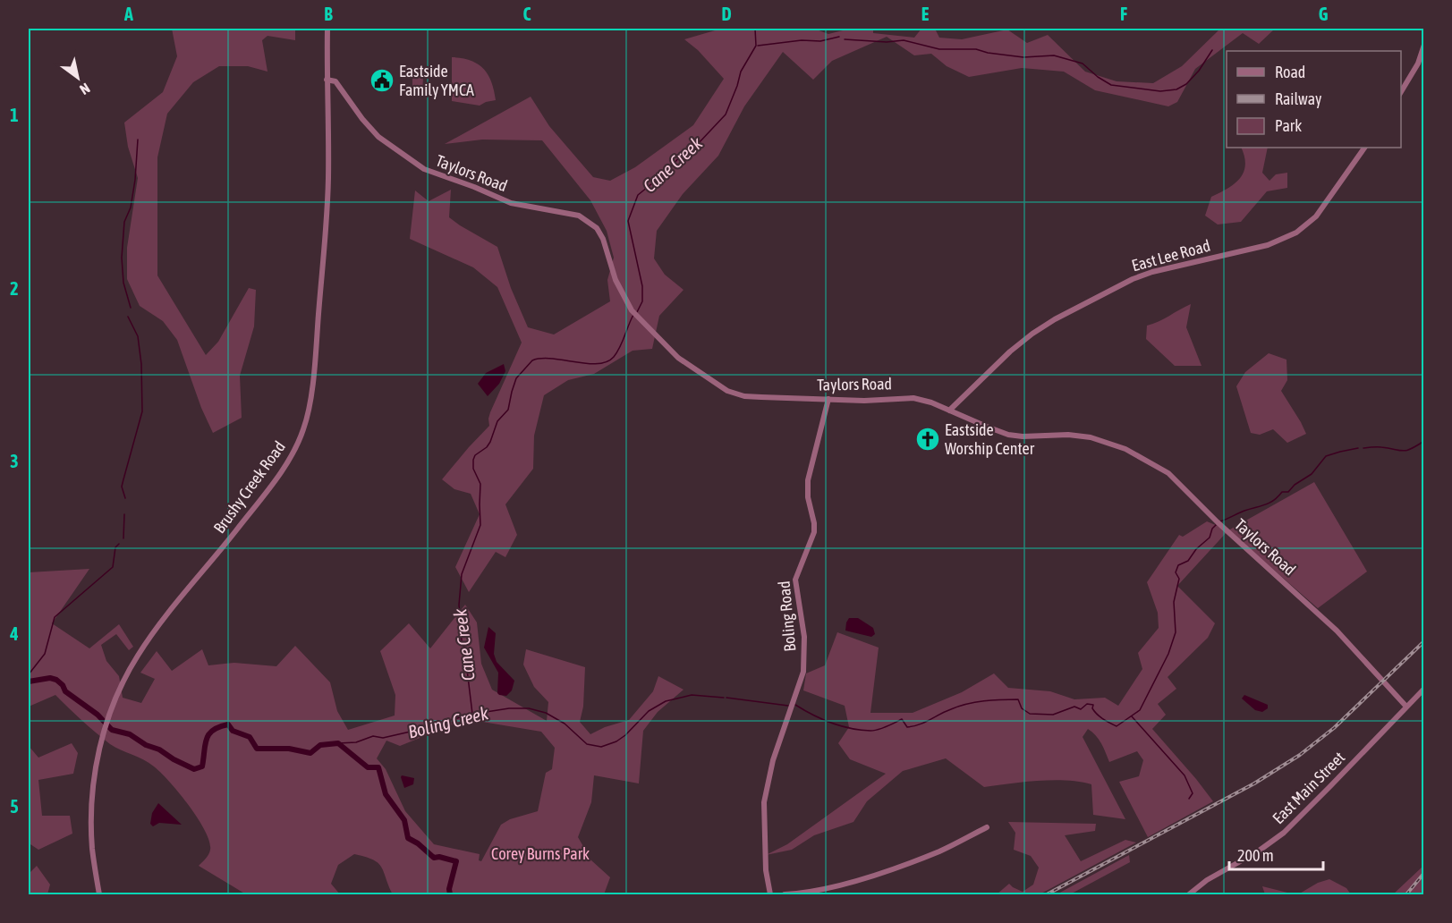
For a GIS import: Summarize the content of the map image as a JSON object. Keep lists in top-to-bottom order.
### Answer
{
  "streets": {
    "street": [
      "Taylors Road",
      "East Lee Road",
      "Brushy Creek Road",
      "Boling Road",
      "East Main Street"
    ]
  },
  "crossings": [
    ["Taylors Road", "East Lee Road"],
    ["Taylors Road", "Brushy Creek Road"],
    ["Taylors Road", "Boling Road"],
    ["Taylors Road", "East Main Street"]
  ],
  "water": ["Cane Creek", "Boling Creek"],
  "parks": ["Corey Burns Park"],
  "places": {
    "public building": ["Eastside Family YMCA"],
    "church": ["Eastside Worship Center"]
  },
  "legend": ["Road", "Railway", "Park"],
  "scale_bar": "200 m",
  "north": "bottom right",
  "grid": {
    "columns": [
      "A",
      "B",
      "C",
      "D",
      "E",
      "F",
      "G"
    ],
    "rows": [
      "1",
      "2",
      "3",
      "4",
      "5"
    ]
  }
}
